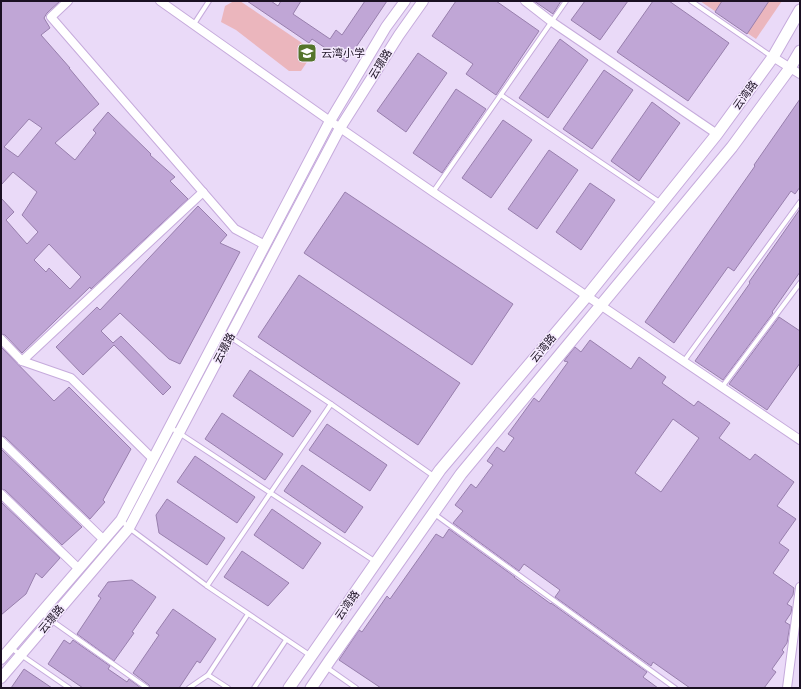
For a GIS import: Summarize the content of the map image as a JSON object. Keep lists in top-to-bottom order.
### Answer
{
  "streets": {
    "main road": ["云湾路"],
    "street": ["云璟路"]
  },
  "places": {
    "school or university": ["云湾小学"]
  }
}
